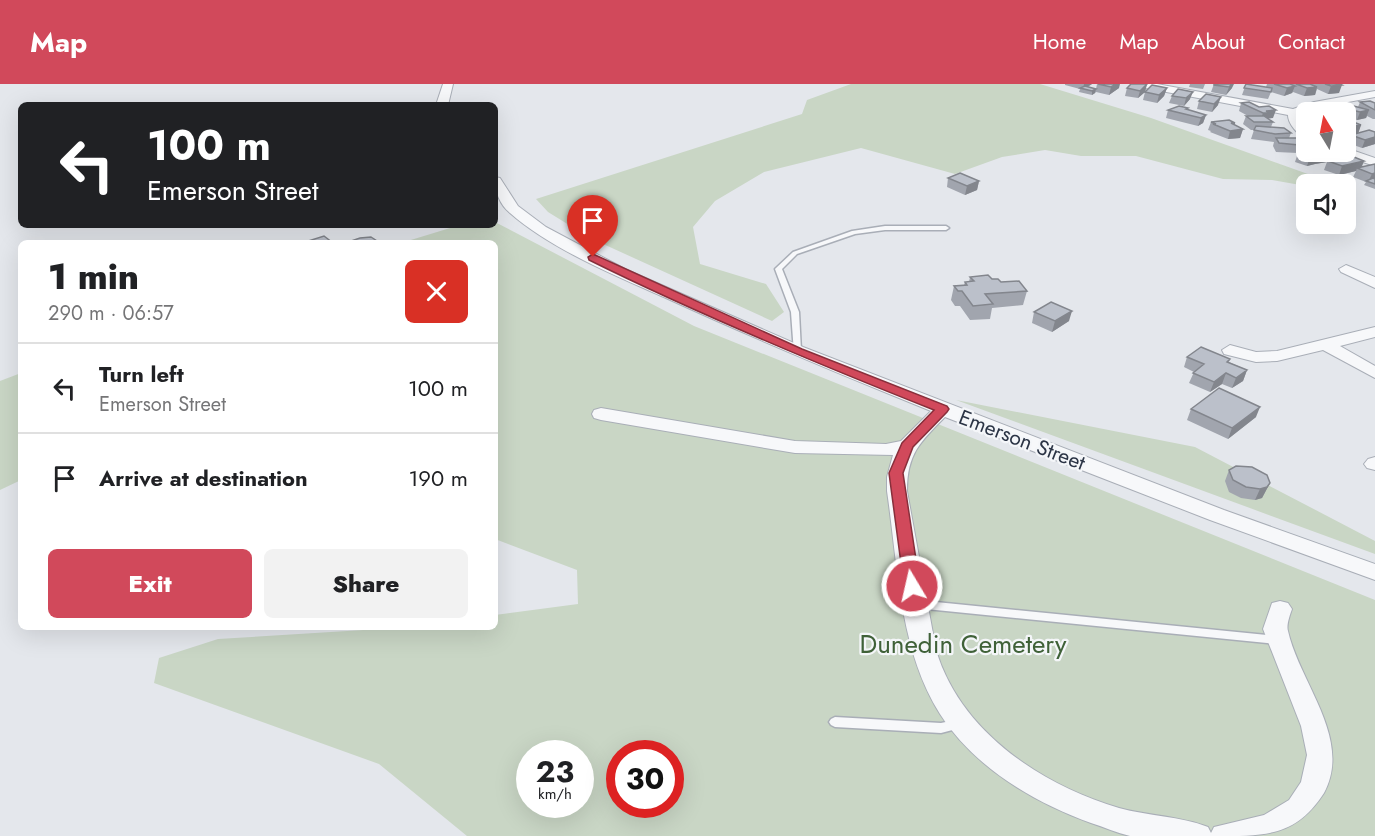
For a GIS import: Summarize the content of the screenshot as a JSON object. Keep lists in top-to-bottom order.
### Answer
{
  "streets": {
    "street": ["Emerson Street"]
  },
  "parks": ["Dunedin Cemetery"],
  "north": "top",
  "page": {
    "header": "Map",
    "nav": [
      "Home",
      "Map",
      "About",
      "Contact"
    ],
    "turn": ["100 m", "Emerson Street"],
    "heading": ["1 min", "290 m · 06:57"],
    "list": [
      {
        "name": "Turn left",
        "note": "Emerson Street",
        "value": "100 m"
      },
      {
        "name": "Arrive at destination",
        "value": "190 m"
      }
    ],
    "buttons": ["Exit", "Share"],
    "speed": "23 km/h",
    "limit": "30"
  }
}
